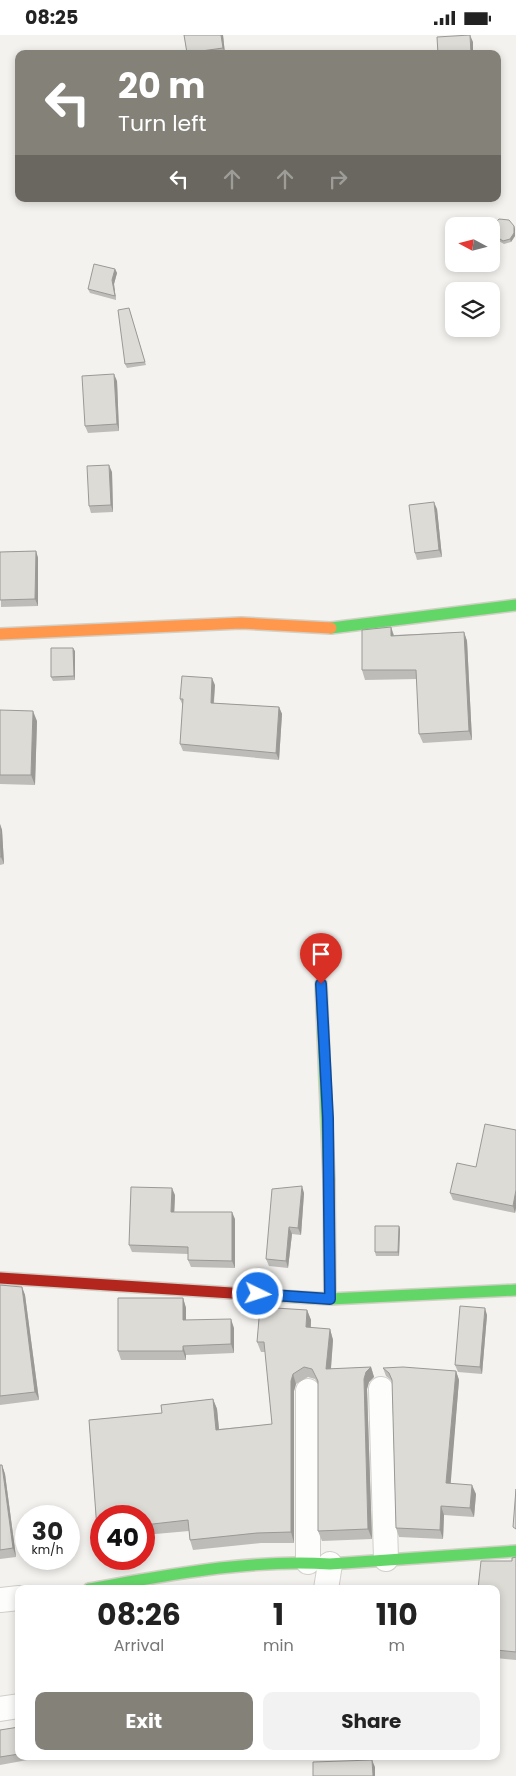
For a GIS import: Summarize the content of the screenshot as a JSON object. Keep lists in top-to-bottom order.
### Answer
{
  "north": "left",
  "page": {
    "status": "08:25",
    "turn": ["20 m", "Turn left"],
    "speed": "30 km/h",
    "limit": "40",
    "eta": [
      "08:26",
      "Arrival",
      "1",
      "min",
      "110",
      "m"
    ],
    "buttons": ["Exit", "Share"]
  }
}
